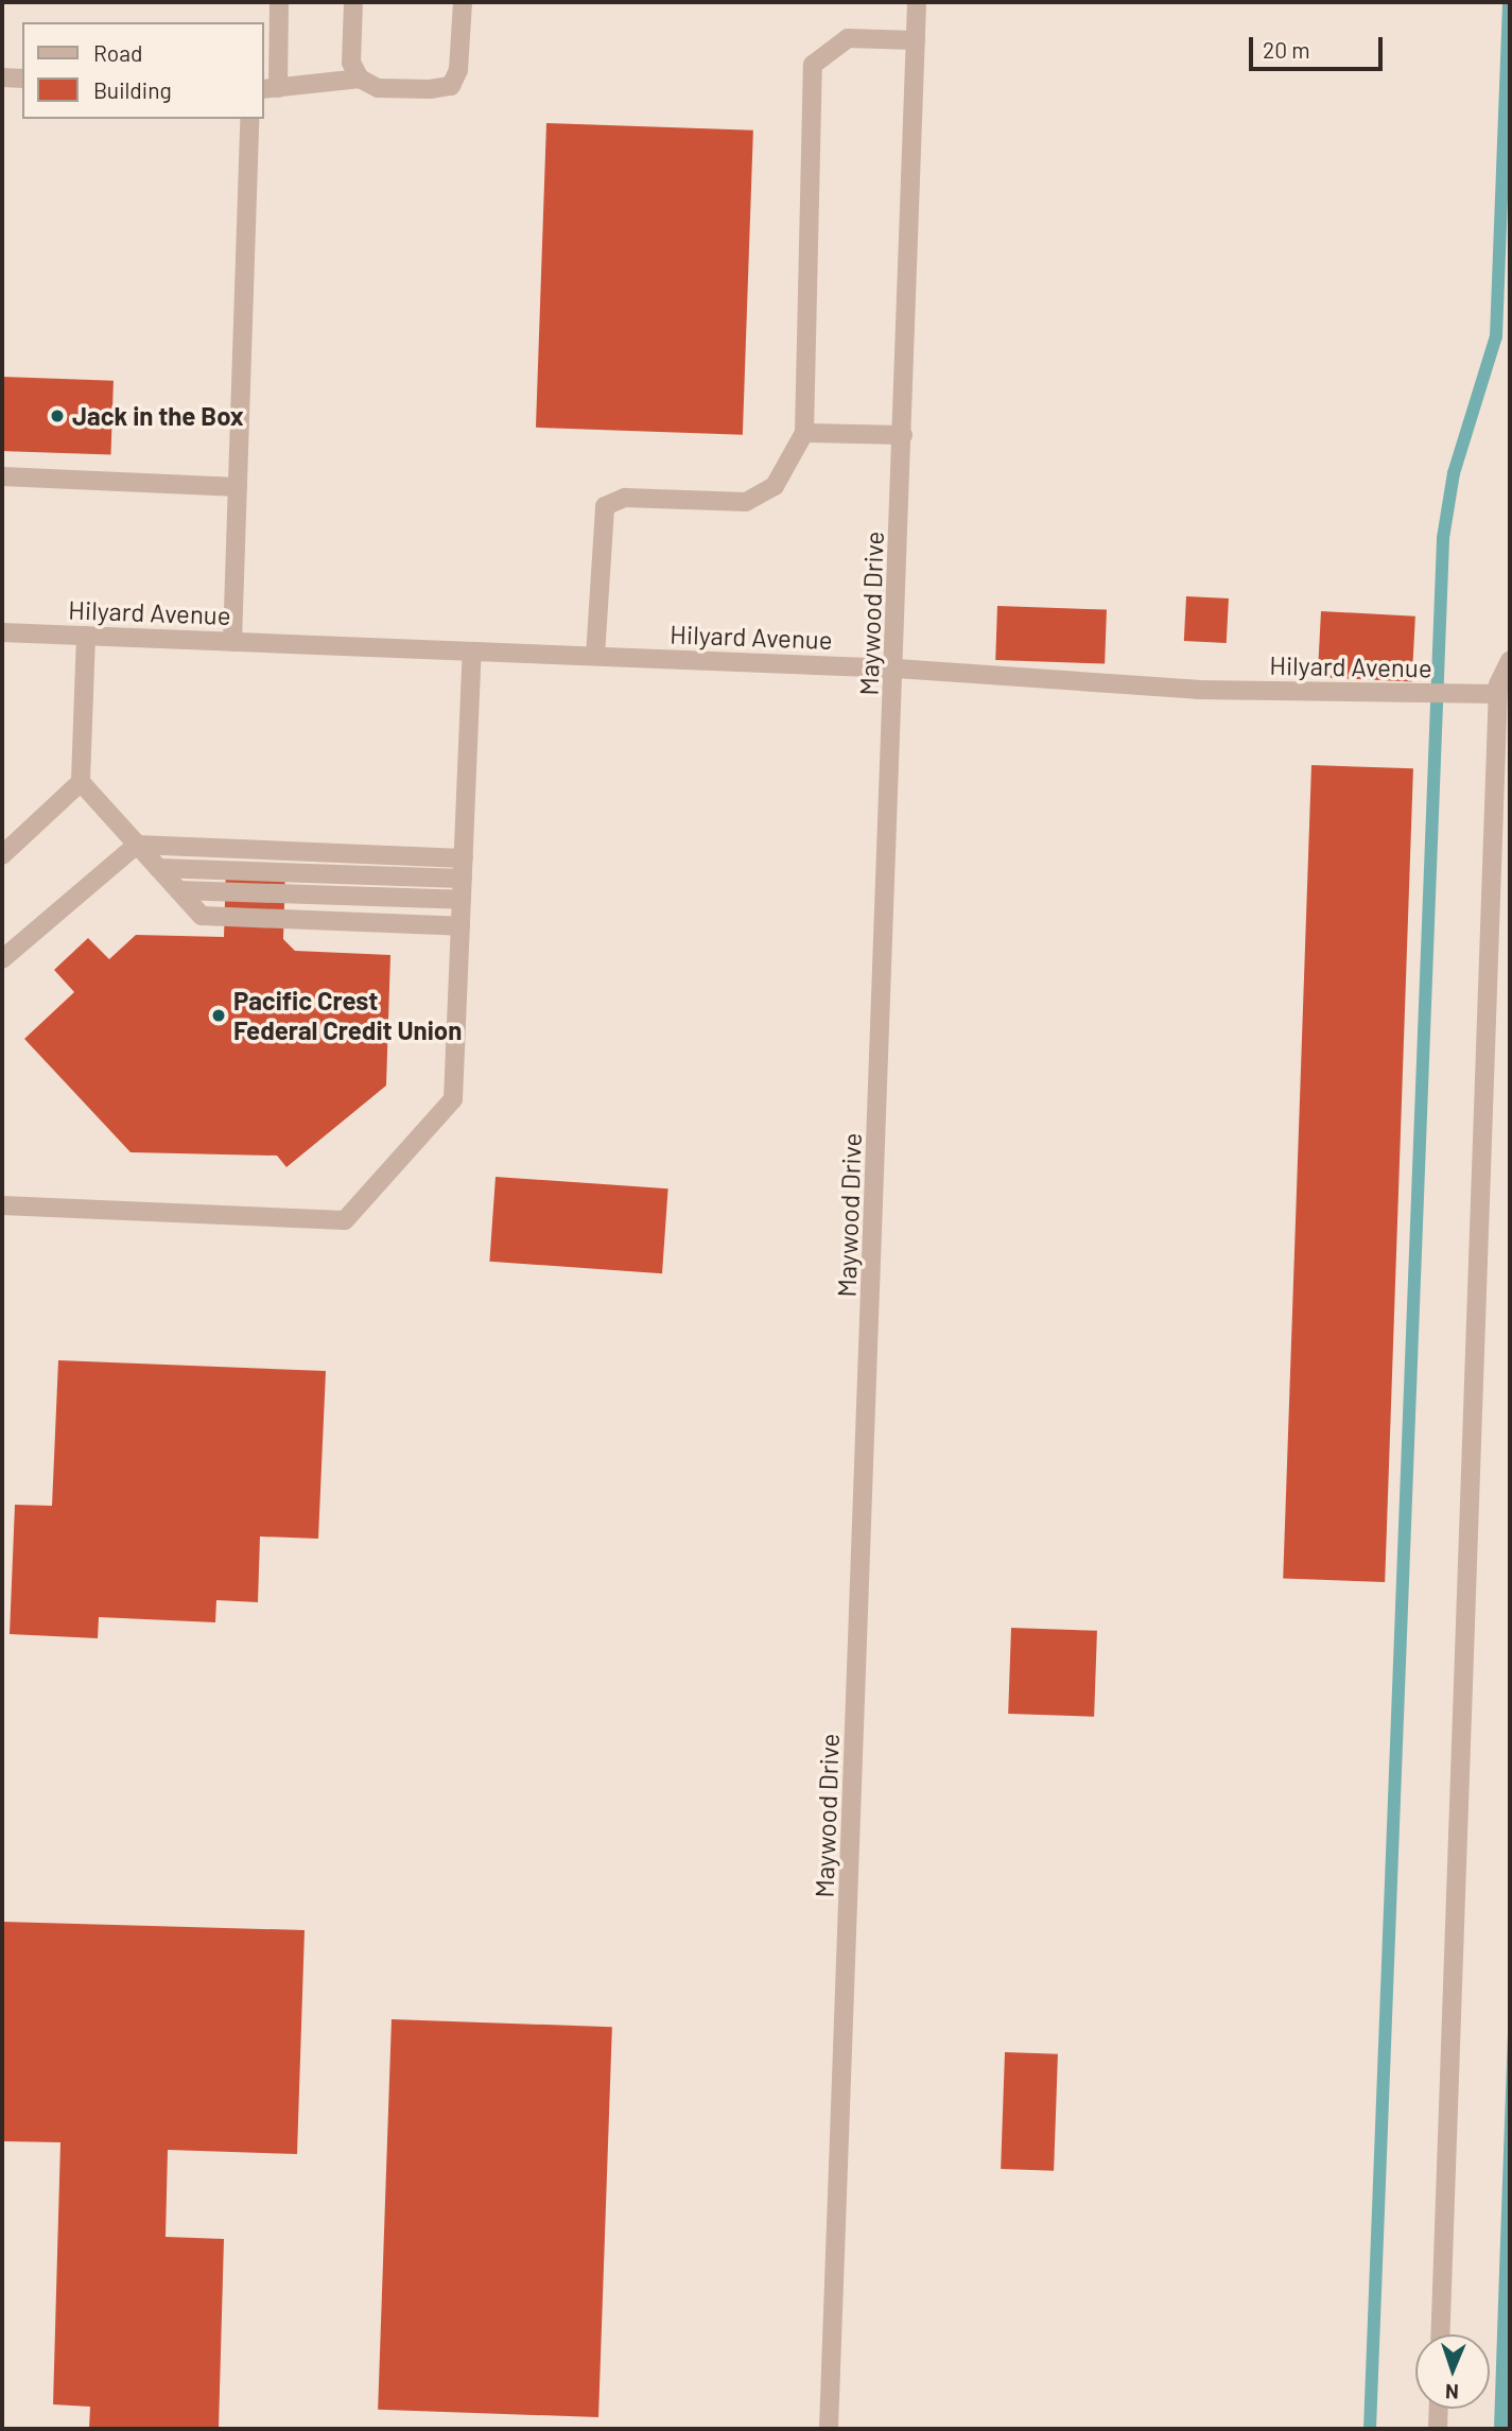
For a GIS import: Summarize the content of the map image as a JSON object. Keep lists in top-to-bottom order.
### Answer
{
  "streets": {
    "street": ["Hilyard Avenue", "Maywood Drive"]
  },
  "crossings": [
    ["Hilyard Avenue", "Maywood Drive"]
  ],
  "places": ["Jack in the Box", "Pacific Crest Federal Credit Union"],
  "legend": ["Road", "Building"],
  "scale_bar": "20 m",
  "north": "bottom"
}
